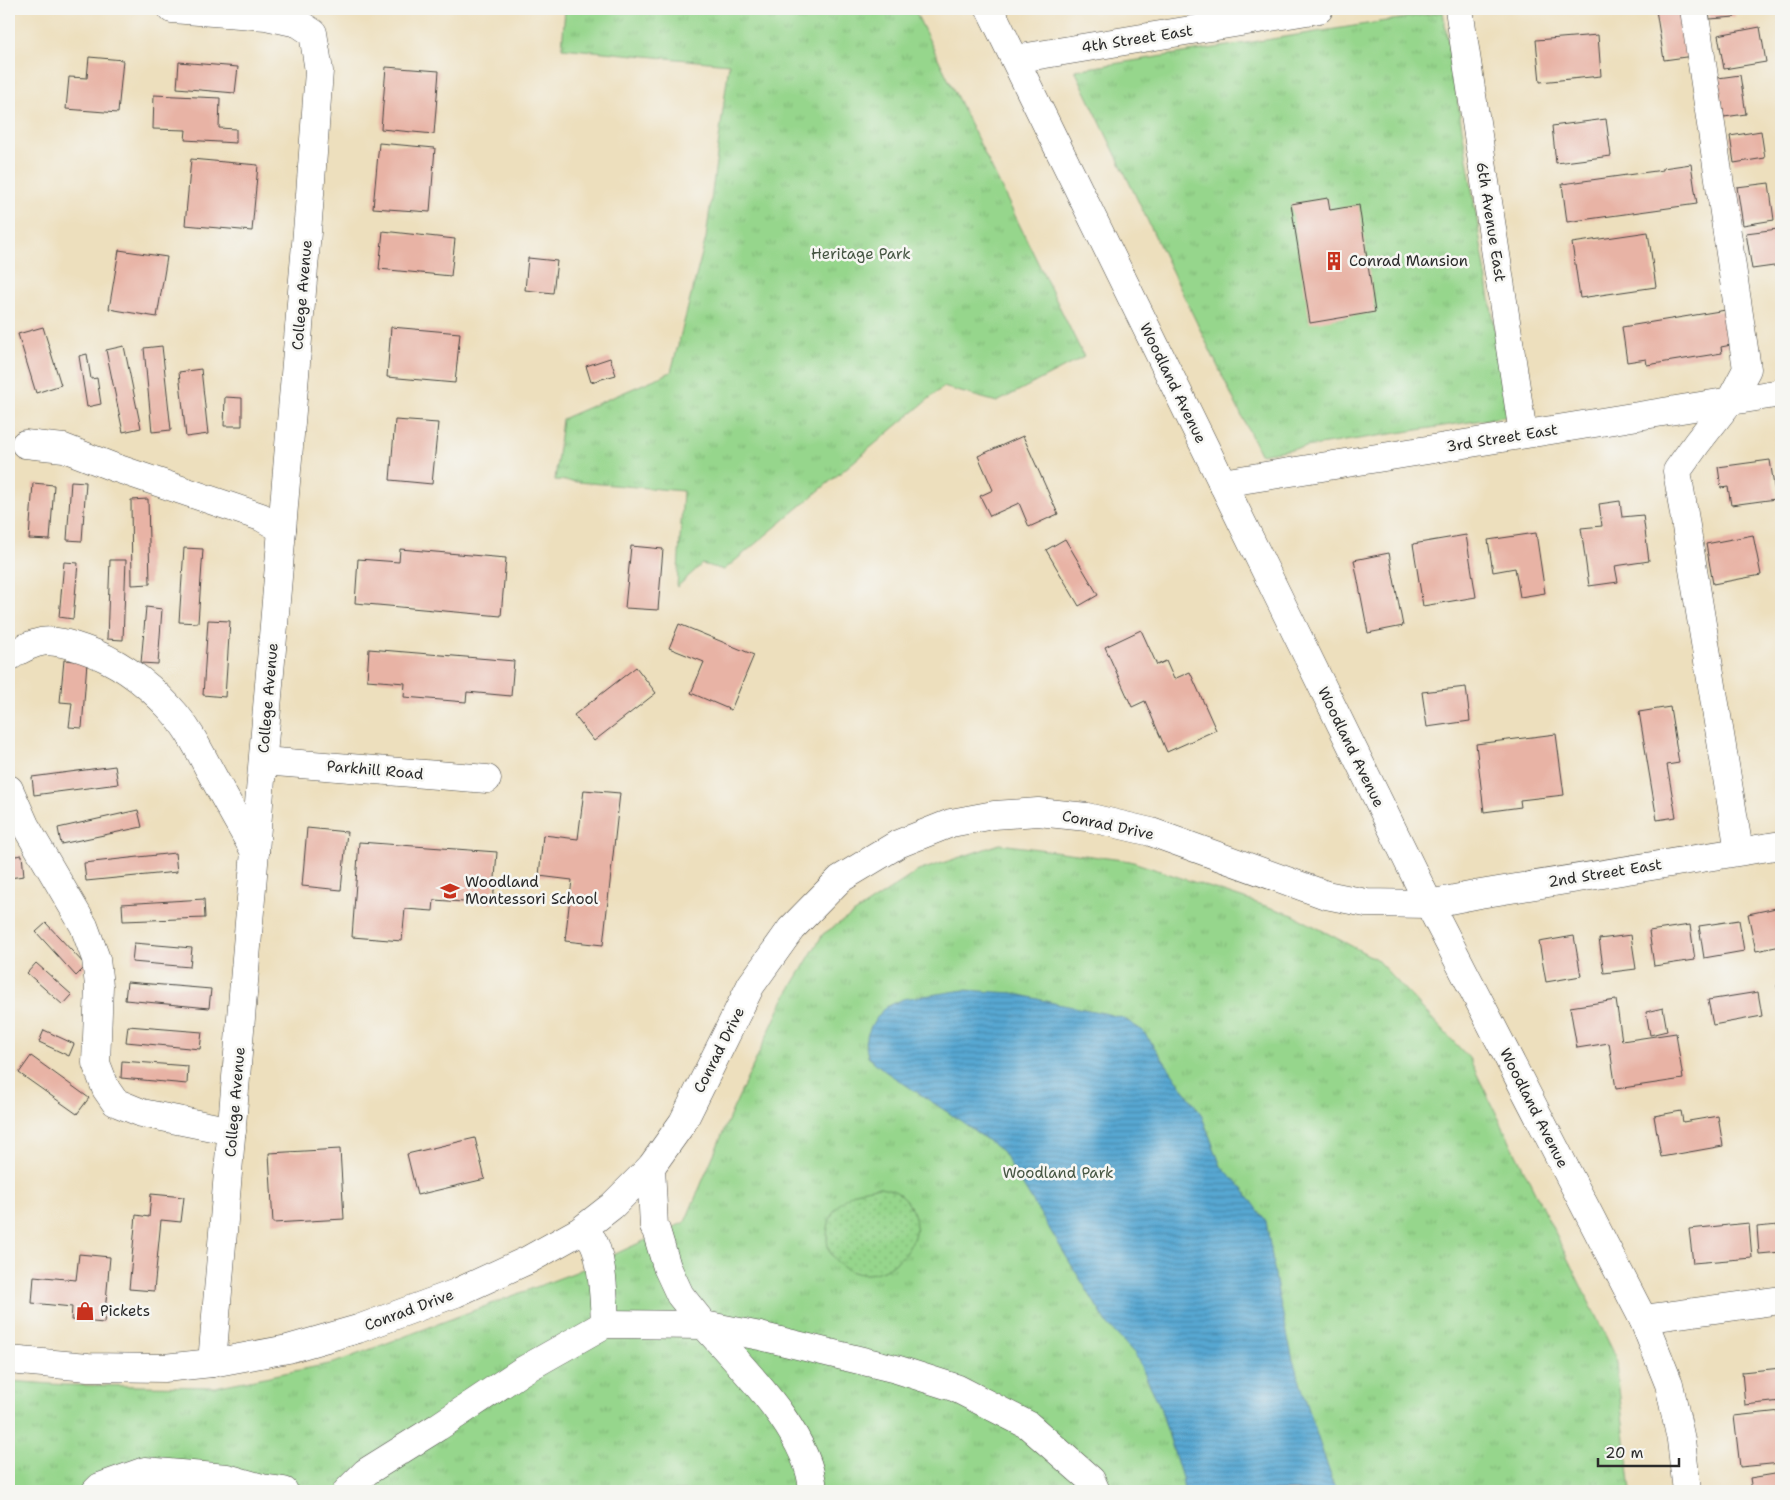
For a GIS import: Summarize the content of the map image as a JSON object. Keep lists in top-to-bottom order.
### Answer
{
  "streets": {
    "street": [
      "4th Street East",
      "6th Avenue East",
      "College Avenue",
      "Woodland Avenue",
      "3rd Street East",
      "Parkhill Road",
      "Conrad Drive",
      "2nd Street East"
    ]
  },
  "crossings": [
    ["4th Street East", "Woodland Avenue"],
    ["6th Avenue East", "3rd Street East"],
    ["College Avenue", "Parkhill Road"],
    ["College Avenue", "Conrad Drive"],
    ["Woodland Avenue", "3rd Street East"],
    ["Woodland Avenue", "Conrad Drive"],
    ["Woodland Avenue", "2nd Street East"],
    ["Conrad Drive", "2nd Street East"]
  ],
  "parks": ["Heritage Park", "Woodland Park"],
  "places": {
    "building": ["Conrad Mansion"],
    "school or university": ["Woodland Montessori School"],
    "shop": ["Pickets"]
  },
  "scale_bar": "20 m"
}
